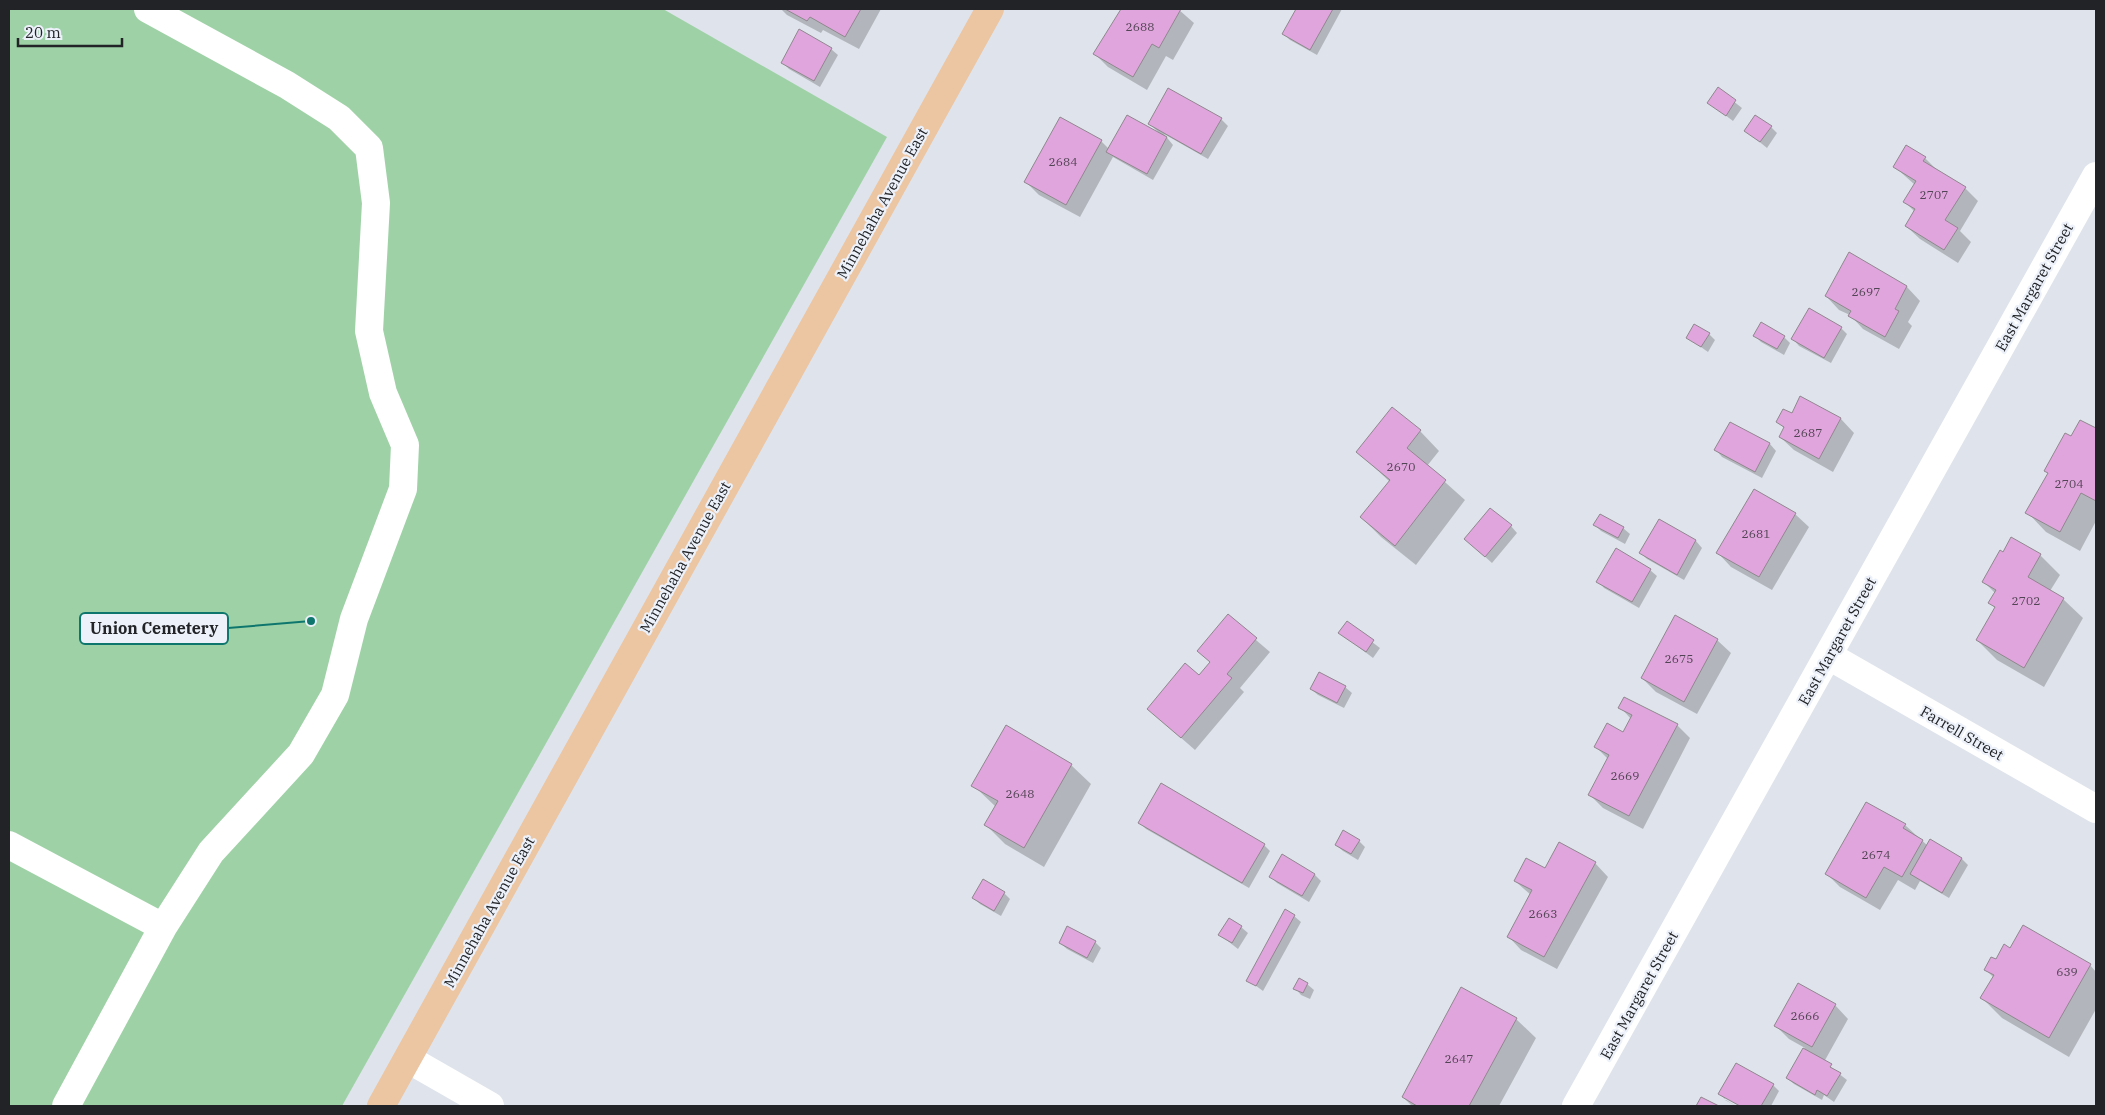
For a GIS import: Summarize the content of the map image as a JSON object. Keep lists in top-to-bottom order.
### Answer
{
  "streets": {
    "main road": ["Minnehaha Avenue East"],
    "street": ["East Margaret Street", "Farrell Street"]
  },
  "crossings": [
    ["East Margaret Street", "Farrell Street"]
  ],
  "places": ["Union Cemetery"],
  "house_numbers": [
    "2688",
    "2684",
    "2707",
    "2697",
    "2687",
    "2670",
    "2704",
    "2681",
    "2702",
    "2675",
    "2669",
    "2648",
    "2674",
    "2663",
    "639",
    "2666",
    "2647"
  ],
  "scale_bar": "20 m"
}
